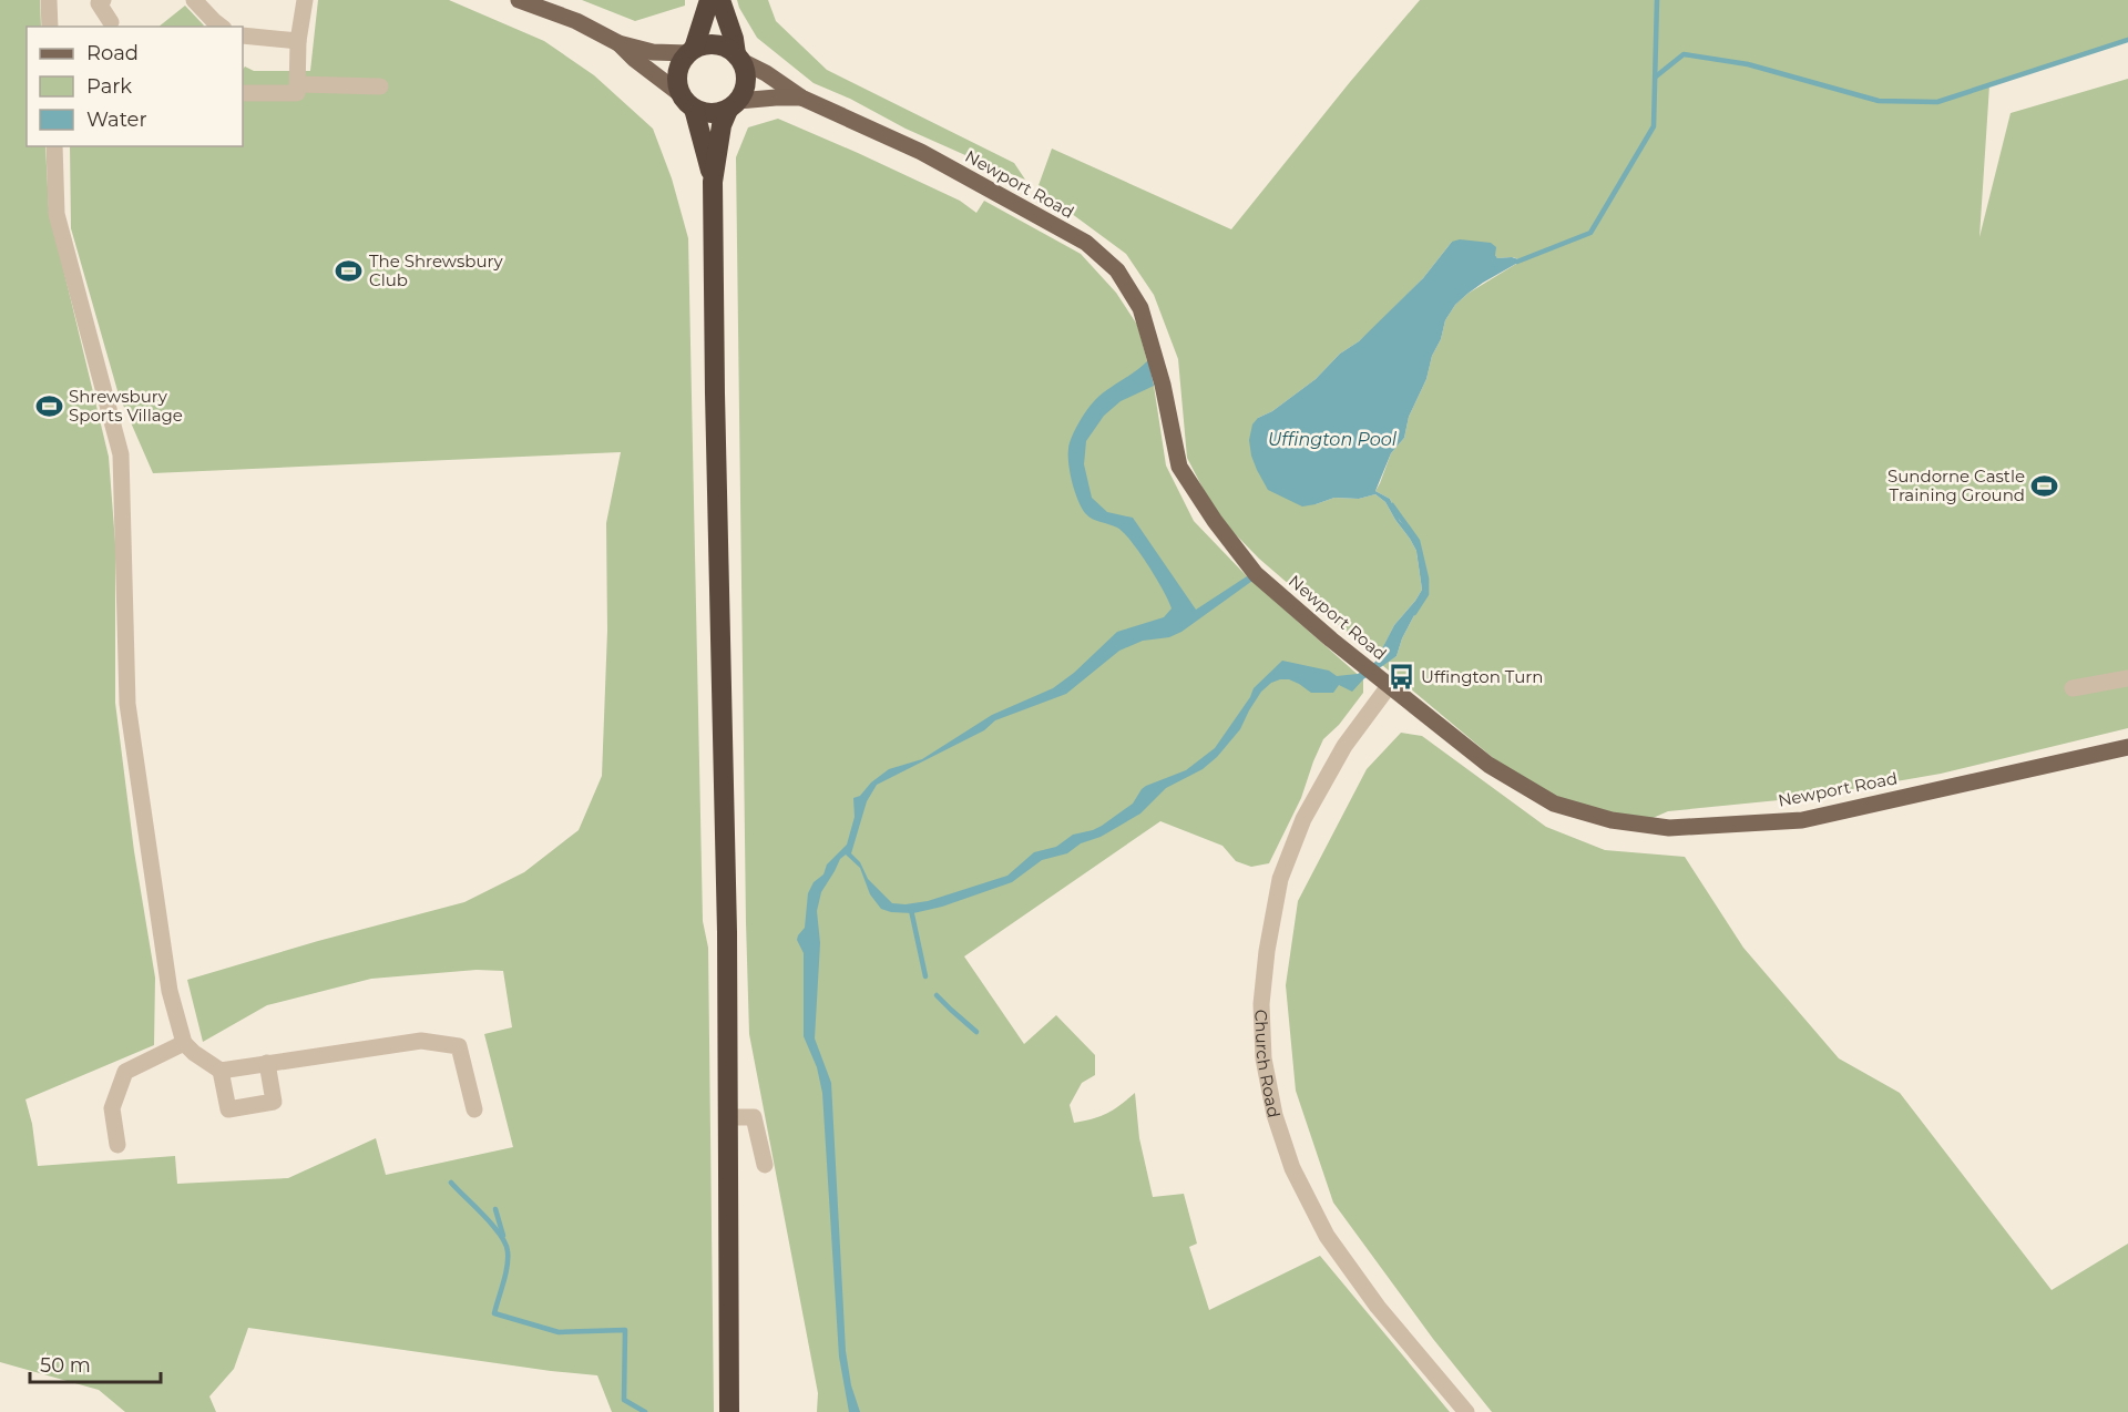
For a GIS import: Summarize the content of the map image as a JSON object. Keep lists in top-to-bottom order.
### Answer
{
  "streets": {
    "main road": ["Newport Road"],
    "street": ["Church Road"]
  },
  "crossings": [
    ["Newport Road", "Church Road"]
  ],
  "water": ["Uffington Pool"],
  "places": {
    "sports": ["The Shrewsbury Club", "Shrewsbury Sports Village", "Sundorne Castle Training Ground"],
    "bus stop": ["Uffington Turn"]
  },
  "legend": ["Road", "Park", "Water"],
  "scale_bar": "50 m"
}
